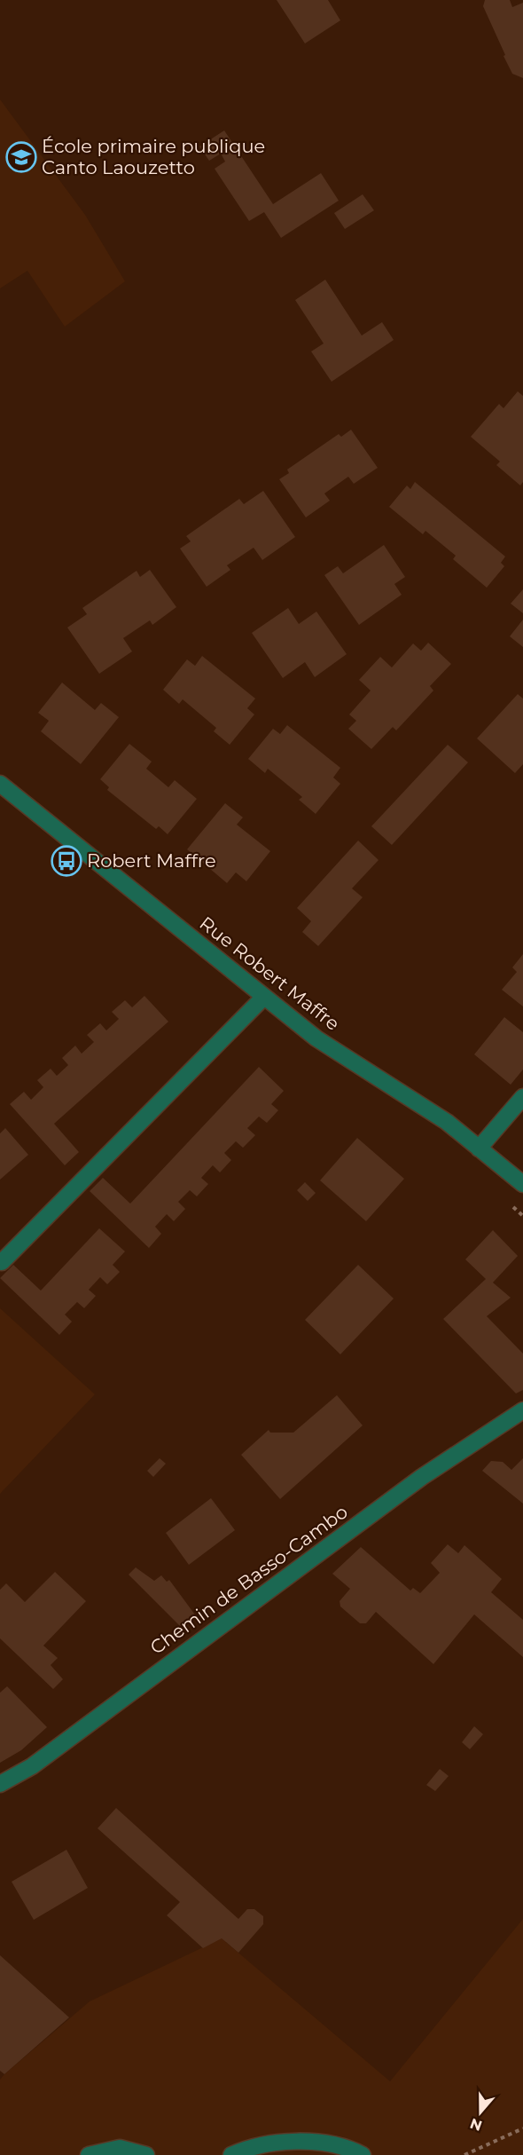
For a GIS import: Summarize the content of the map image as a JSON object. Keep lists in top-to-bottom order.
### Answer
{
  "streets": {
    "street": ["Rue Robert Maffre", "Chemin de Basso-Cambo"]
  },
  "places": {
    "school or university": ["École primaire publique Canto Laouzetto"],
    "bus stop": ["Robert Maffre"]
  },
  "north": "bottom"
}
